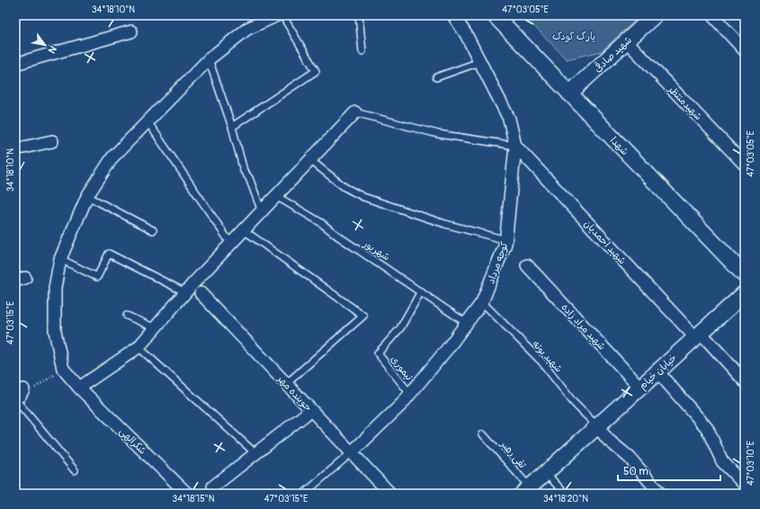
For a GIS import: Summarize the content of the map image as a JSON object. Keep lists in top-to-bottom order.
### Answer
{
  "streets": {
    "street": [
      "شهید صادقی",
      "شهیدمنتظر",
      "شهدا",
      "شهید احمدیان",
      "کوچه مرداد",
      "شهید مراد زاده",
      "خیابان خیام",
      "جوینده مهر",
      "شکرالهی"
    ],
    "lane": [
      "شهریور",
      "شهید بوته",
      "تیموری",
      "تقی رهبر"
    ]
  },
  "crossings": [
    ["شهید صادقی", "شهیدمنتظر"],
    ["شهید صادقی", "شهدا"],
    ["شهید احمدیان", "کوچه مرداد"],
    ["شهید احمدیان", "خیابان خیام"],
    ["شهریور", "کوچه مرداد"],
    ["شهریور", "تیموری"],
    ["کوچه مرداد", "شهید بوته"],
    ["کوچه مرداد", "تیموری"],
    ["کوچه مرداد", "جوینده مهر"],
    ["شهید مراد زاده", "خیابان خیام"],
    ["شهید بوته", "خیابان خیام"],
    ["خیابان خیام", "تقی رهبر"]
  ],
  "parks": ["پارک کودک"],
  "scale_bar": "50 m",
  "north": "bottom right",
  "coordinates": [
    "34°18'10\"N",
    "47°03'05\"E",
    "47°03'15\"E",
    "47°03'10\"E",
    "34°18'15\"N",
    "34°18'20\"N"
  ]
}
